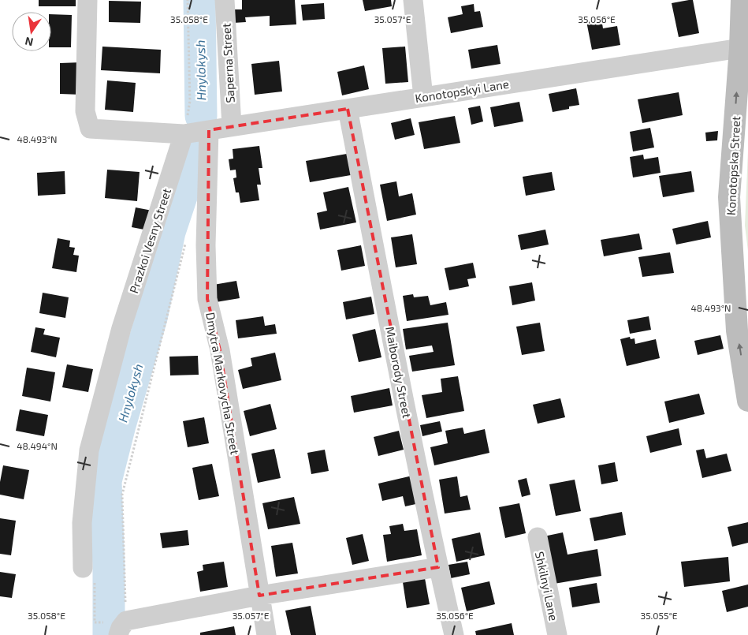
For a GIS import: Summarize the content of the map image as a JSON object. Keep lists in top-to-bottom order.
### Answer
{
  "streets": {
    "street": [
      "Saperna Street",
      "Konotopskyi Lane",
      "Konotopska Street",
      "Prazkoi Vesny Street",
      "Maiborody Street",
      "Dmytra Markovycha Street",
      "Shkilnyi Lane"
    ]
  },
  "crossings": [
    ["Saperna Street", "Konotopskyi Lane"],
    ["Konotopskyi Lane", "Konotopska Street"],
    ["Konotopskyi Lane", "Prazkoi Vesny Street"],
    ["Konotopskyi Lane", "Maiborody Street"],
    ["Konotopskyi Lane", "Dmytra Markovycha Street"]
  ],
  "one_way": ["Konotopska Street"],
  "water": ["Hnylokysh"],
  "north": "bottom",
  "coordinates": [
    "35.058°E",
    "35.057°E",
    "35.056°E",
    "48.493°N",
    "48.494°N",
    "35.055°E"
  ]
}
